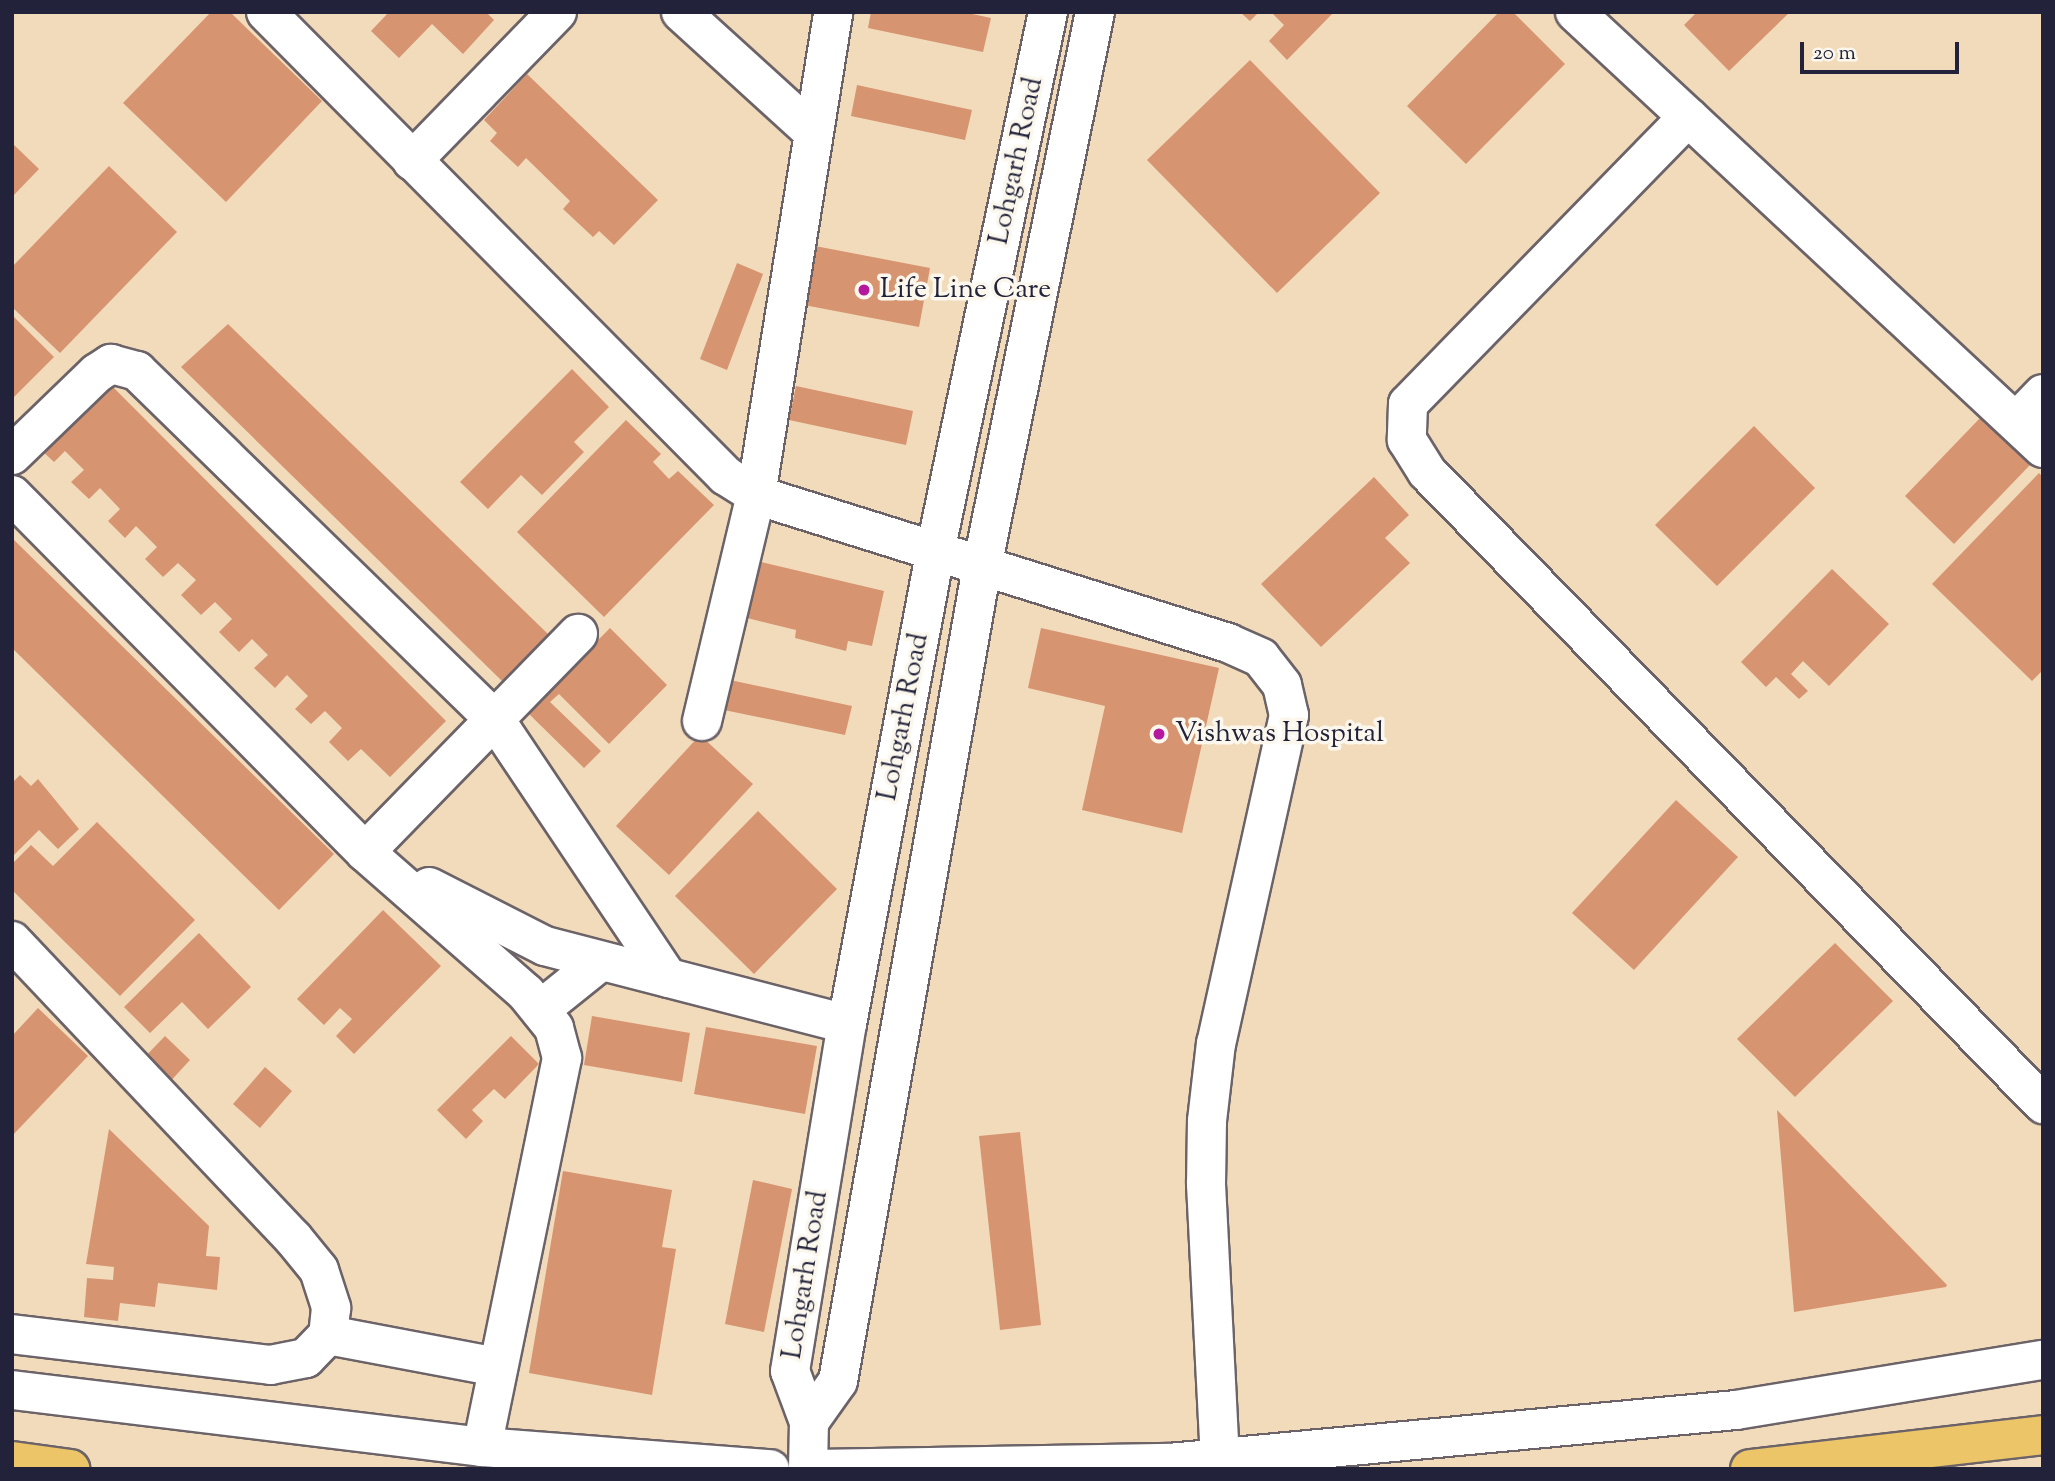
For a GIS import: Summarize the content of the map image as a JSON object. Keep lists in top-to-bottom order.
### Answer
{
  "streets": {
    "street": ["Lohgarh Road"]
  },
  "places": ["Life Line Care", "Vishwas Hospital"],
  "scale_bar": "20 m"
}
